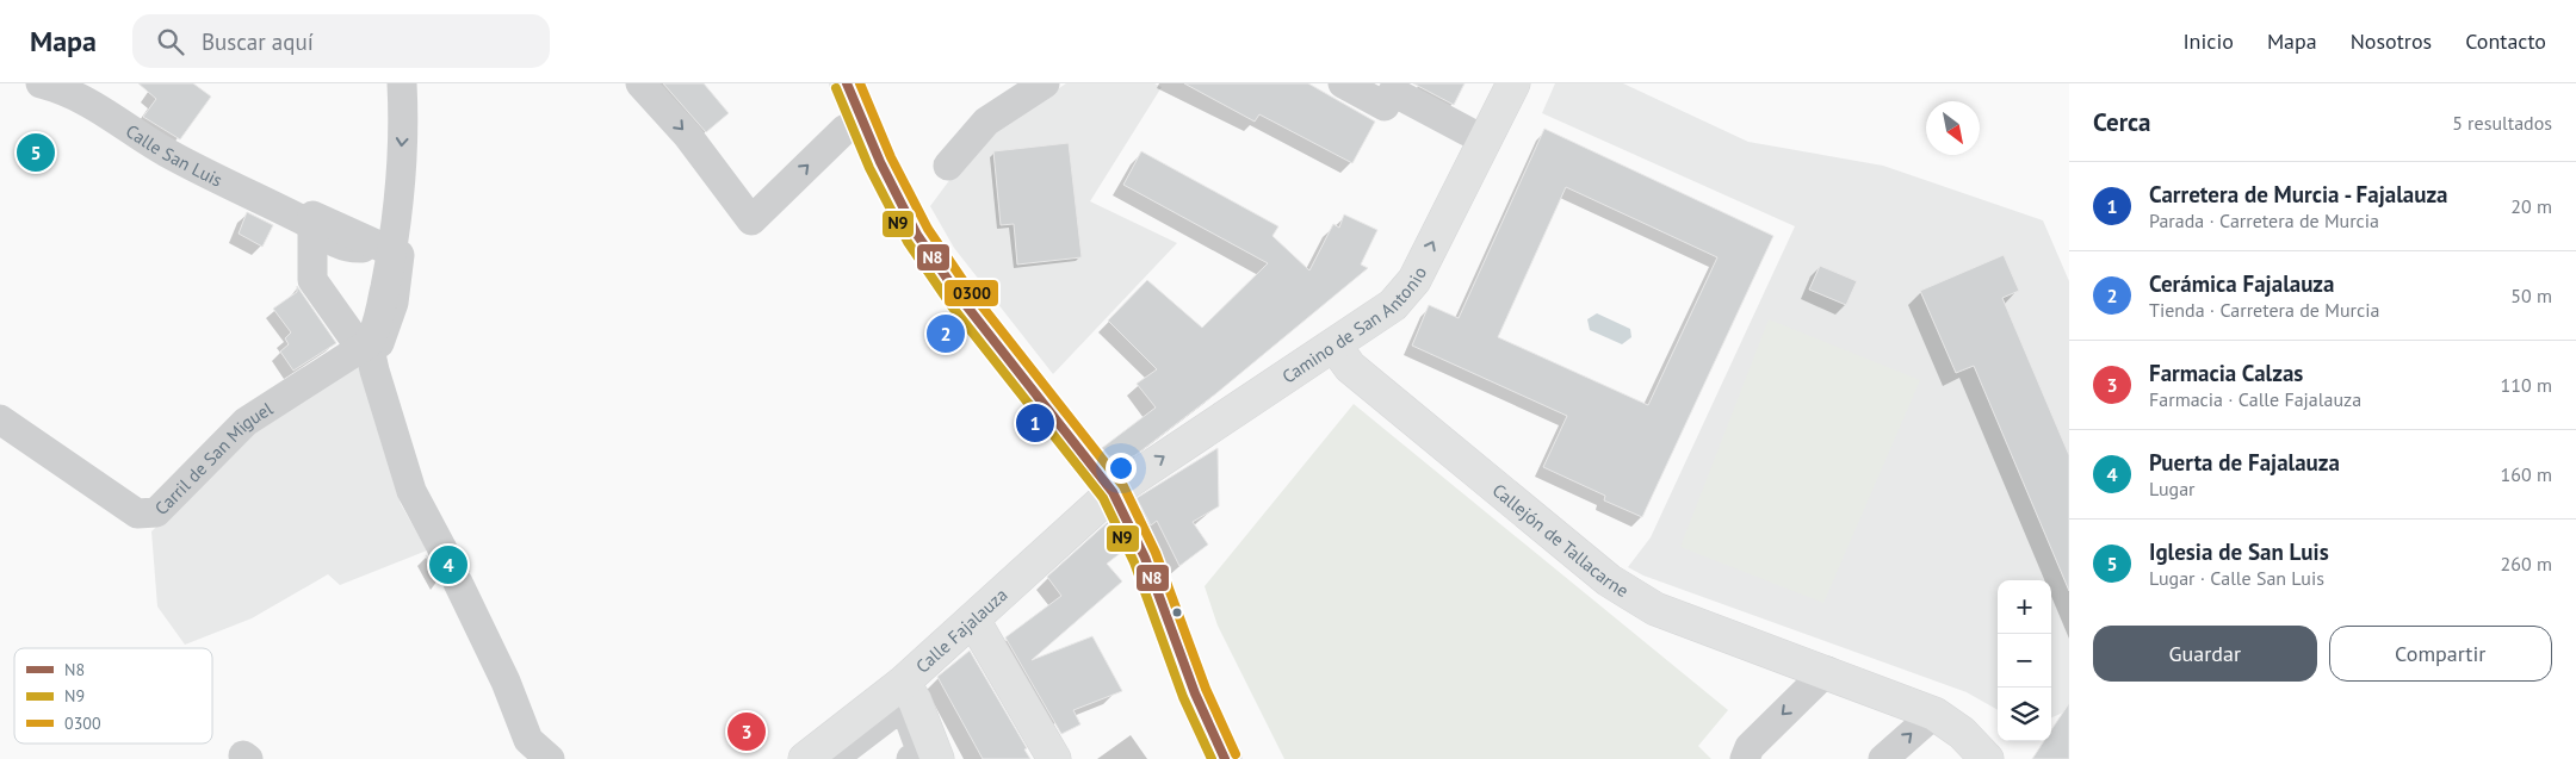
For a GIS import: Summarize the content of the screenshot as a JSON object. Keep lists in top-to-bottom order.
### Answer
{
  "streets": {
    "main road": ["Camino de San Antonio", "Callejón de Tallacarne", "Calle Fajalauza"],
    "street": ["Calle San Luis", "Carril de San Miguel"]
  },
  "crossings": [
    ["Calle San Luis", "Carril de San Miguel"],
    ["Camino de San Antonio", "Callejón de Tallacarne"],
    ["Camino de San Antonio", "Calle Fajalauza"]
  ],
  "one_way": ["Camino de San Antonio"],
  "lines": ["transit line N8", "transit line 0300", "transit line N9"],
  "legend": ["N8", "N9", "0300"],
  "north": "bottom right",
  "page": {
    "header": "Mapa",
    "search": "Buscar aquí",
    "nav": [
      "Inicio",
      "Mapa",
      "Nosotros",
      "Contacto"
    ],
    "heading": ["Cerca", "5 resultados"],
    "pins": [
      "5",
      "2",
      "1",
      "4",
      "3"
    ],
    "list": [
      {
        "mark": "1",
        "name": "Carretera de Murcia - Fajalauza",
        "note": "Parada · Carretera de Murcia",
        "value": "20 m"
      },
      {
        "mark": "2",
        "name": "Cerámica Fajalauza",
        "note": "Tienda · Carretera de Murcia",
        "value": "50 m"
      },
      {
        "mark": "3",
        "name": "Farmacia Calzas",
        "note": "Farmacia · Calle Fajalauza",
        "value": "110 m"
      },
      {
        "mark": "4",
        "name": "Puerta de Fajalauza",
        "note": "Lugar",
        "value": "160 m"
      },
      {
        "mark": "5",
        "name": "Iglesia de San Luis",
        "note": "Lugar · Calle San Luis",
        "value": "260 m"
      }
    ],
    "map_buttons": ["+", "−"],
    "buttons": ["Guardar", "Compartir"]
  }
}
